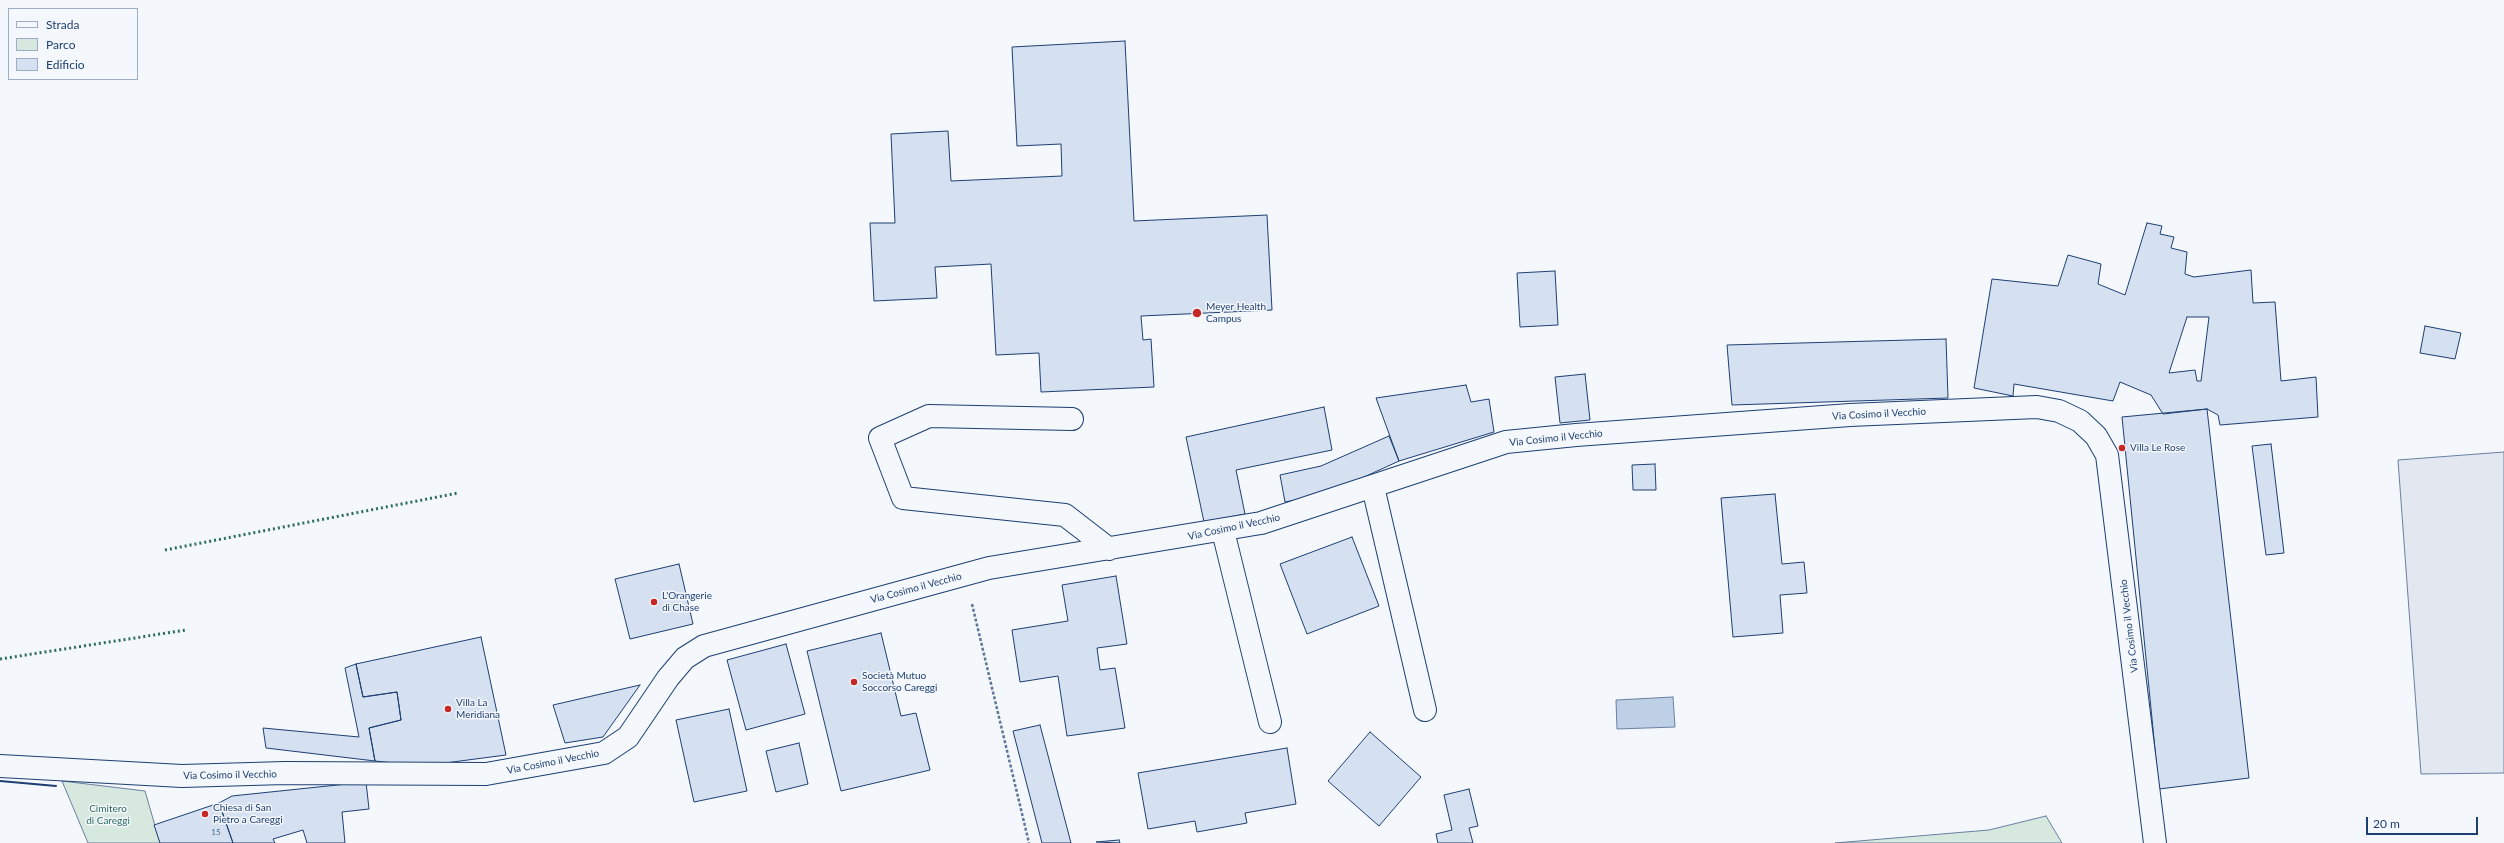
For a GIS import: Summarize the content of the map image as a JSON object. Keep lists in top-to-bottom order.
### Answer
{
  "streets": {
    "street": ["Via Cosimo il Vecchio"]
  },
  "parks": ["Cimitero di Careggi"],
  "places": [
    "Meyer Health Campus",
    "Villa Le Rose",
    "L'Orangerie di Chase",
    "Società Mutuo Soccorso Careggi",
    "Villa La Meridiana",
    "Chiesa di San Pietro a Careggi"
  ],
  "house_numbers": ["15"],
  "legend": ["Strada", "Parco", "Edificio"],
  "scale_bar": "20 m"
}
